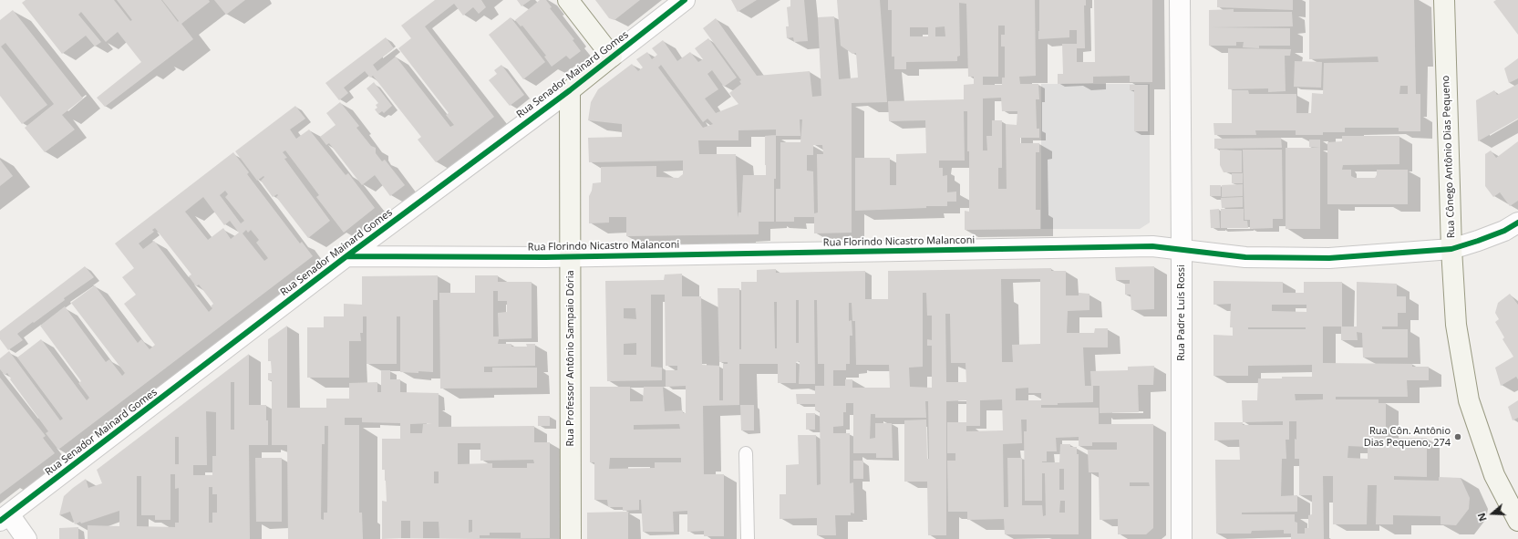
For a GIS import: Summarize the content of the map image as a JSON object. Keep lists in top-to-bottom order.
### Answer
{
  "streets": {
    "street": [
      "Rua Senador Mainard Gomes",
      "Rua Cônego Antônio Dias Pequeno",
      "Rua Florindo Nicastro Malanconi",
      "Rua Padre Luís Rossi",
      "Rua Professor Antônio Sampaio Dória"
    ]
  },
  "crossings": [
    ["Rua Senador Mainard Gomes", "Rua Florindo Nicastro Malanconi"],
    ["Rua Senador Mainard Gomes", "Rua Professor Antônio Sampaio Dória"],
    ["Rua Cônego Antônio Dias Pequeno", "Rua Florindo Nicastro Malanconi"],
    ["Rua Florindo Nicastro Malanconi", "Rua Padre Luís Rossi"],
    ["Rua Florindo Nicastro Malanconi", "Rua Professor Antônio Sampaio Dória"]
  ],
  "places": ["Rua Côn. Antônio Dias Pequeno, 274"],
  "north": "left"
}
